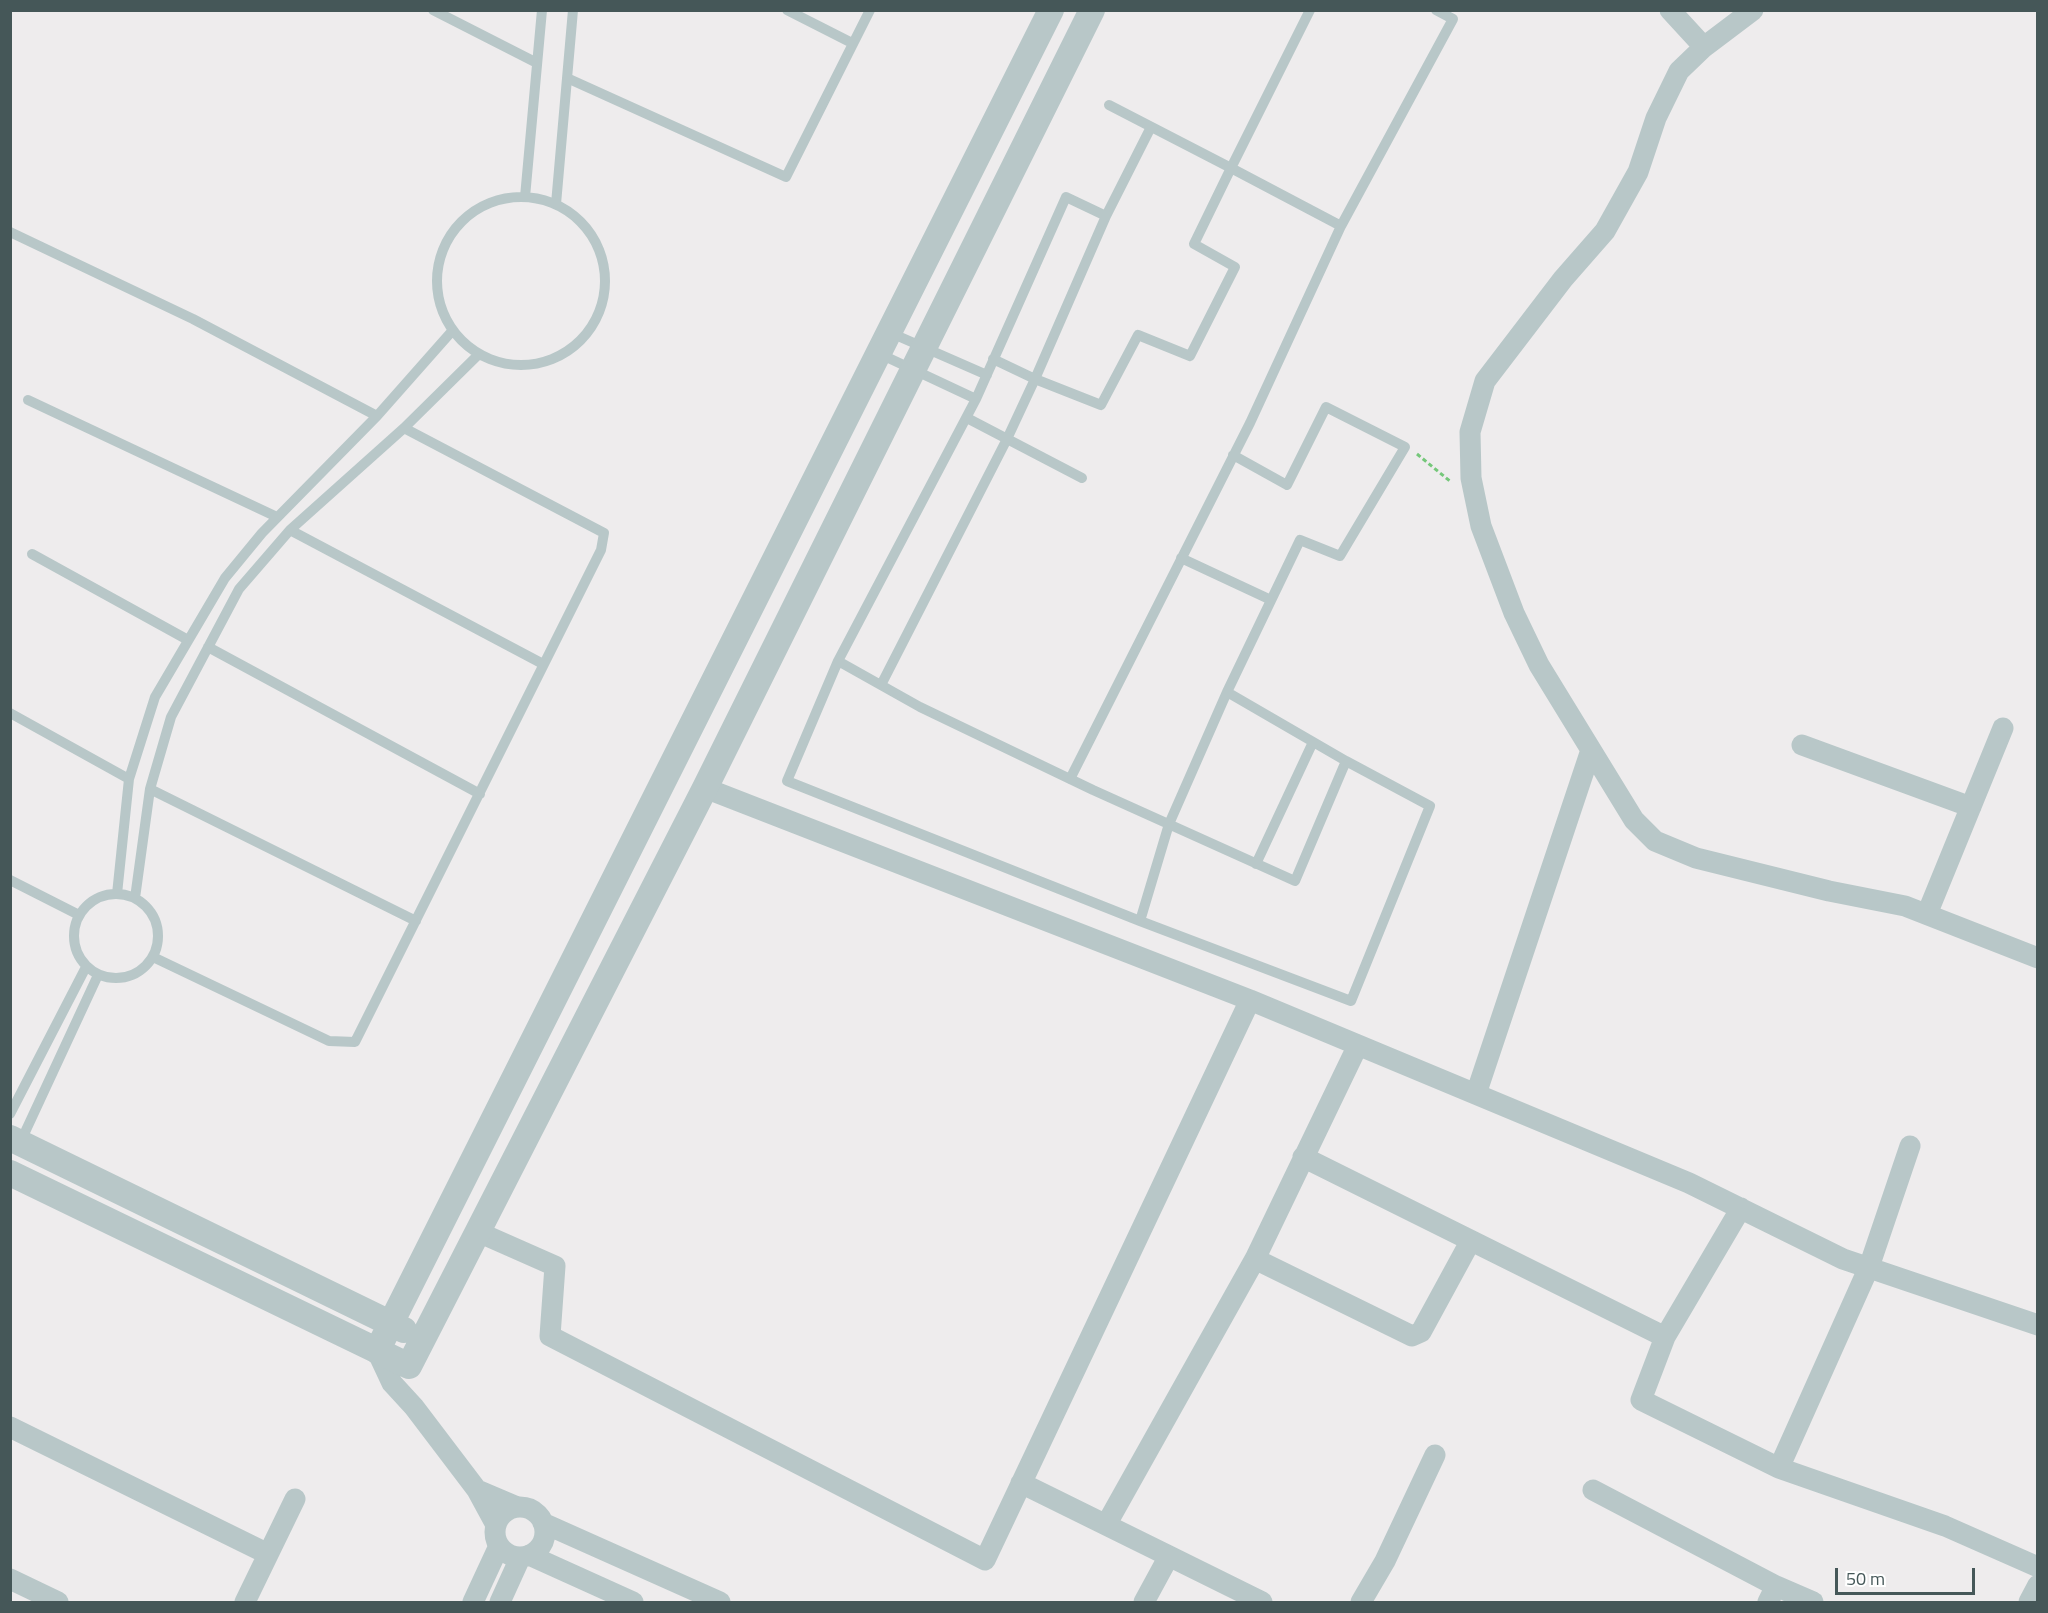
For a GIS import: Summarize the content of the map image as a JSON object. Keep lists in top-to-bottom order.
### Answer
{
  "scale_bar": "50 m"
}
